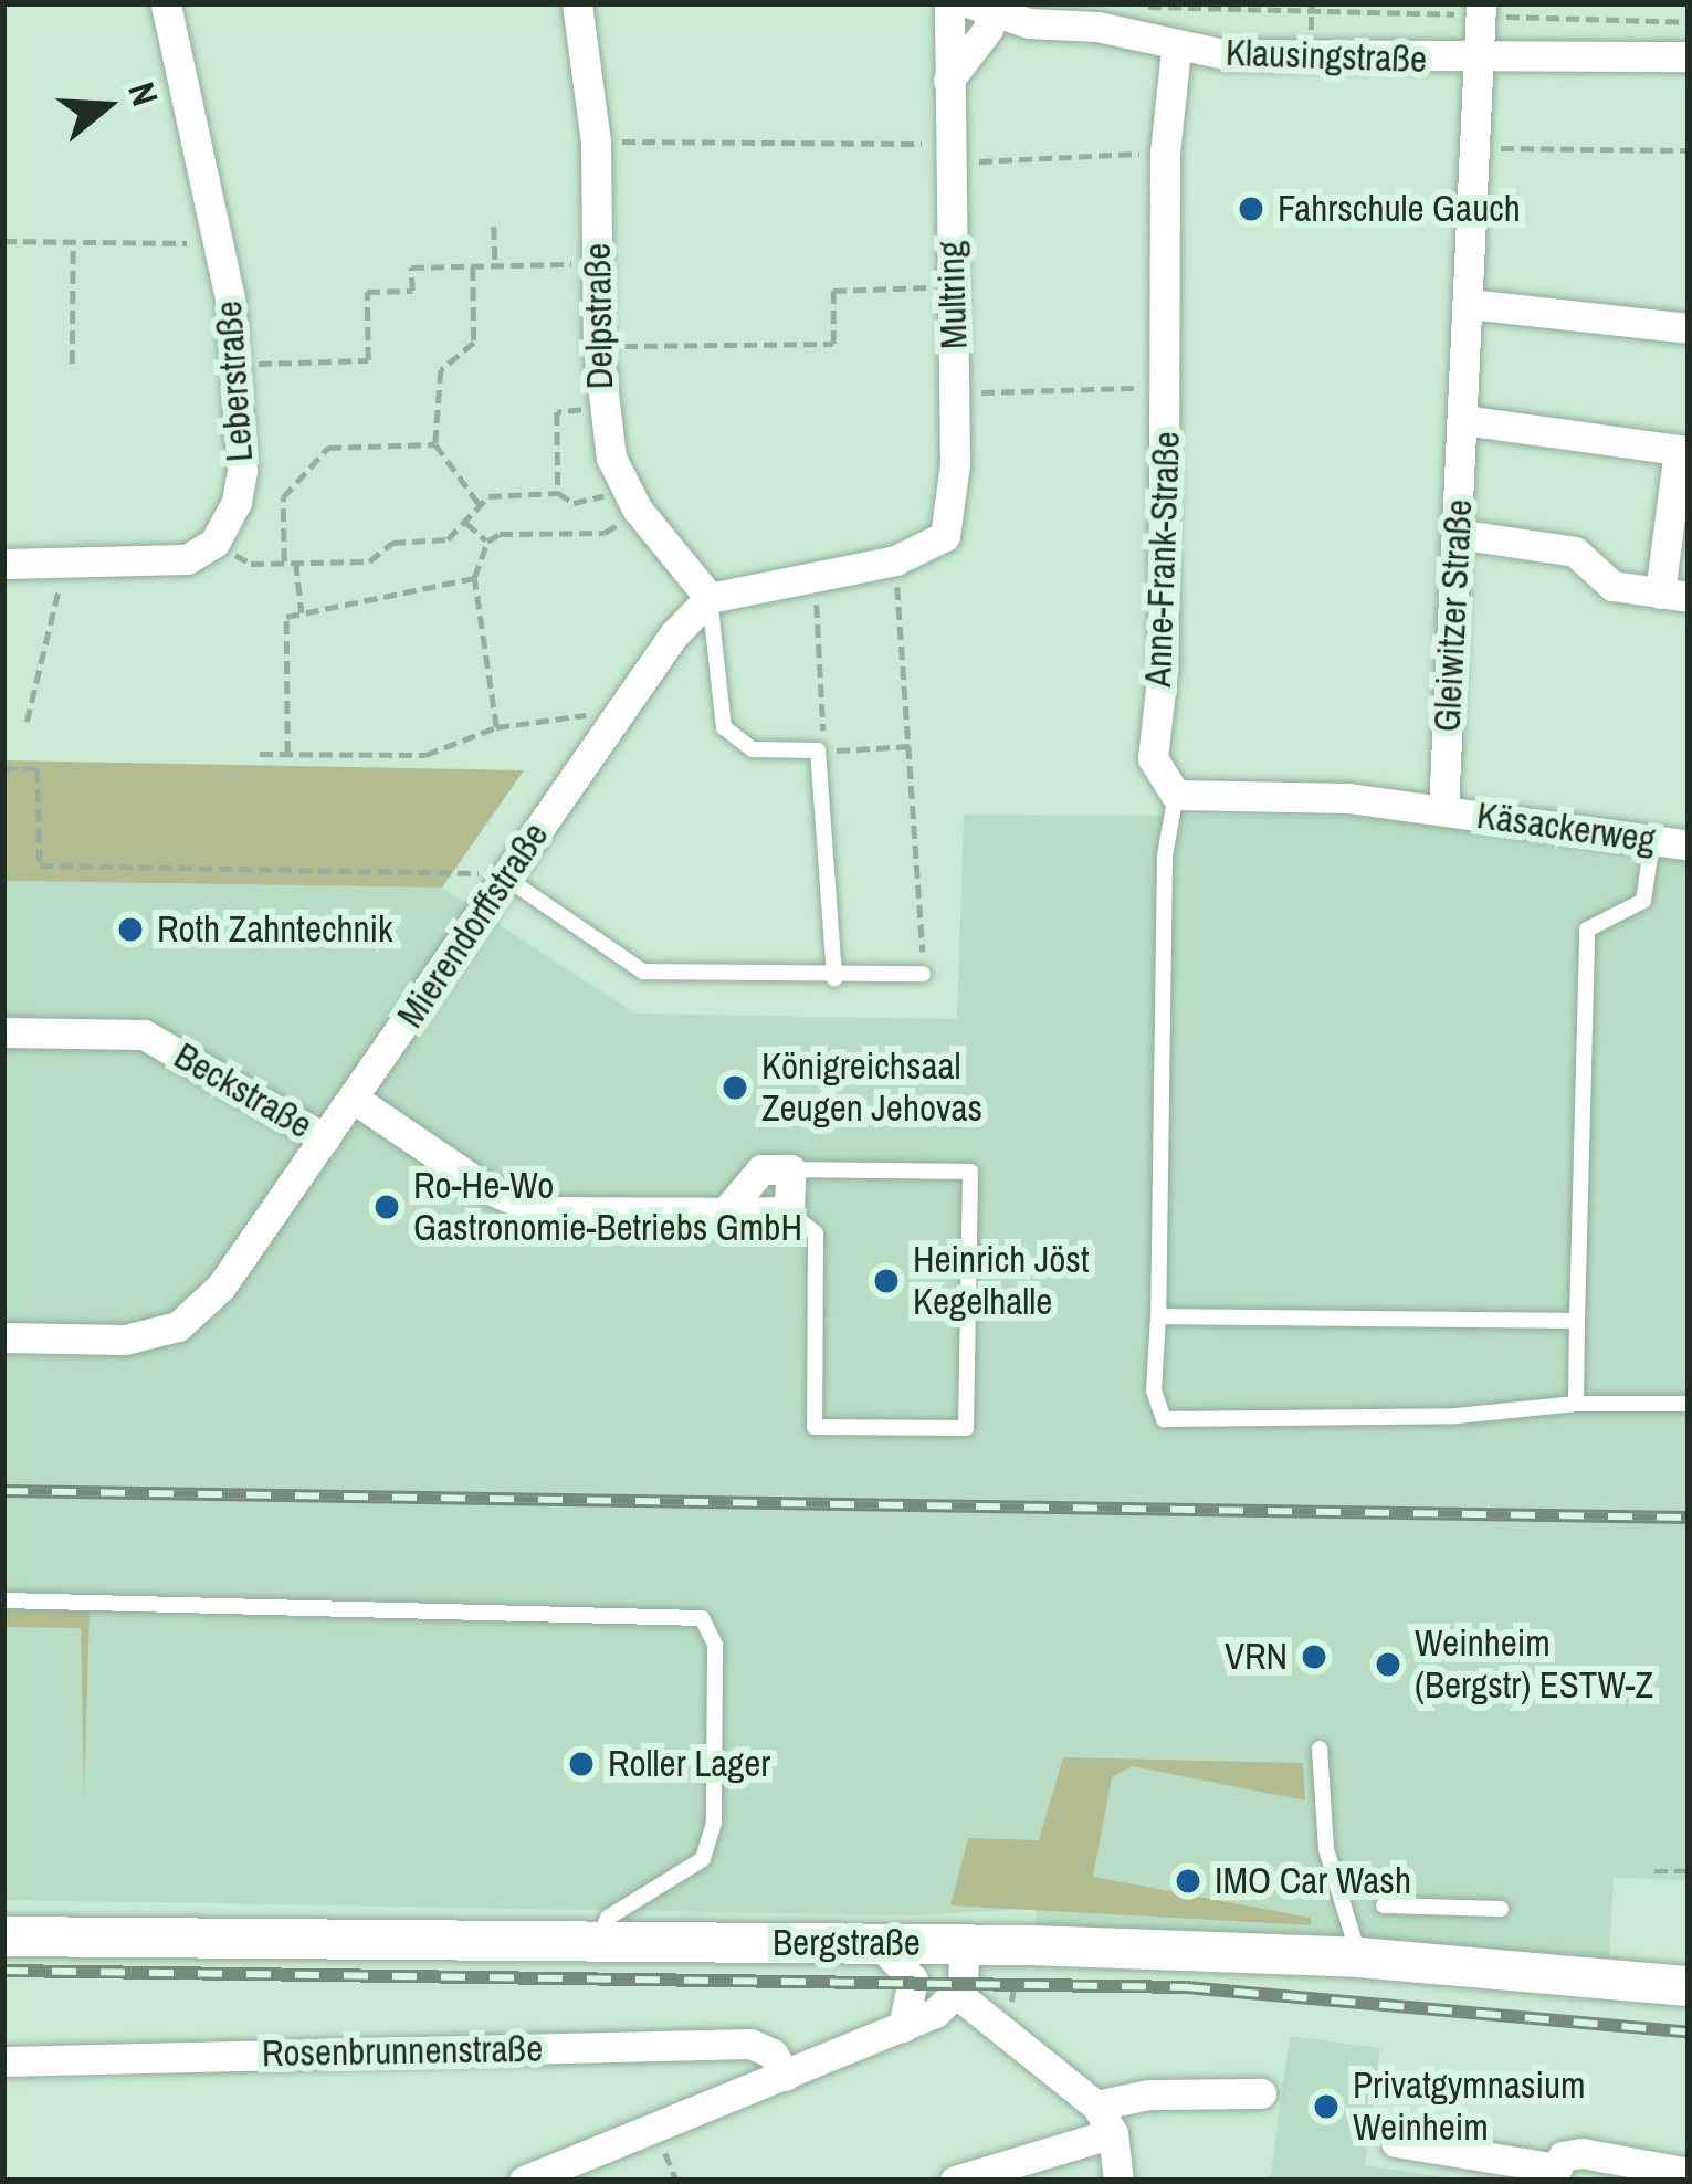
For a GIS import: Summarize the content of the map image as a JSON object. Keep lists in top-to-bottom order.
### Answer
{
  "streets": {
    "main road": ["Bergstraße"],
    "street": [
      "Klausingstraße",
      "Multring",
      "Delpstraße",
      "Leberstraße",
      "Anne-Frank-Straße",
      "Gleiwitzer Straße",
      "Käsackerweg",
      "Mierendorffstraße",
      "Beckstraße",
      "Rosenbrunnenstraße"
    ]
  },
  "crossings": [
    ["Klausingstraße", "Anne-Frank-Straße"],
    ["Klausingstraße", "Gleiwitzer Straße"],
    ["Delpstraße", "Mierendorffstraße"],
    ["Gleiwitzer Straße", "Käsackerweg"],
    ["Mierendorffstraße", "Beckstraße"]
  ],
  "places": [
    "Fahrschule Gauch",
    "Roth Zahntechnik",
    "Königreichsaal Zeugen Jehovas",
    "Ro-He-Wo Gastronomie-Betriebs GmbH",
    "Heinrich Jöst Kegelhalle",
    "VRN",
    "Weinheim (Bergstr) ESTW-Z",
    "Roller Lager",
    "IMO Car Wash",
    "Privatgymnasium Weinheim"
  ],
  "north": "right"
}
